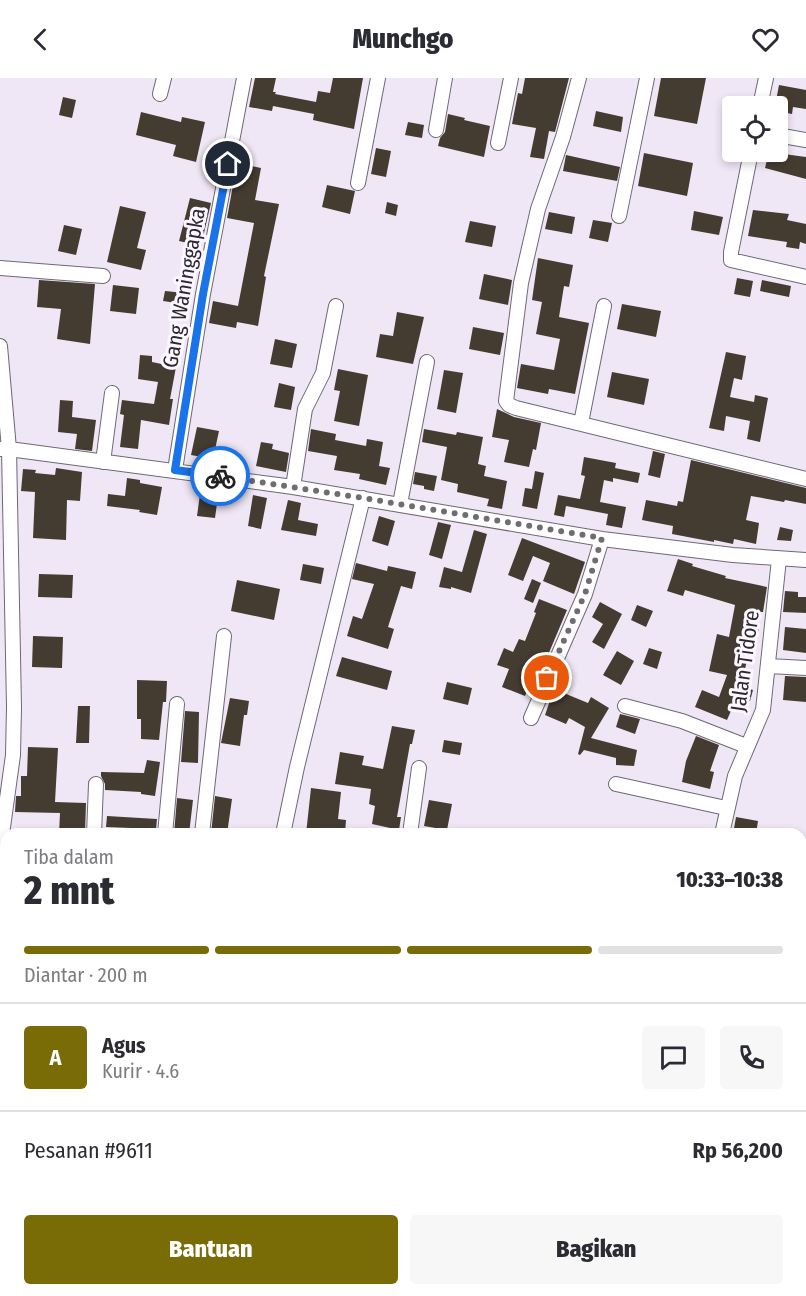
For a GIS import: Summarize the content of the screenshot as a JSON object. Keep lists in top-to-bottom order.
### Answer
{
  "streets": {
    "street": ["Gang Waninggapka", "Jalan Tidore"]
  },
  "page": {
    "header": "Munchgo",
    "heading": ["2 mnt", "Tiba dalam", "10:33–10:38"],
    "panel": [
      "Agus",
      "Kurir · 4.6",
      "Pesanan #9611",
      "Rp 56,200"
    ],
    "bar": "Diantar · 200 m",
    "round": "A",
    "buttons": ["Bantuan", "Bagikan"]
  }
}
